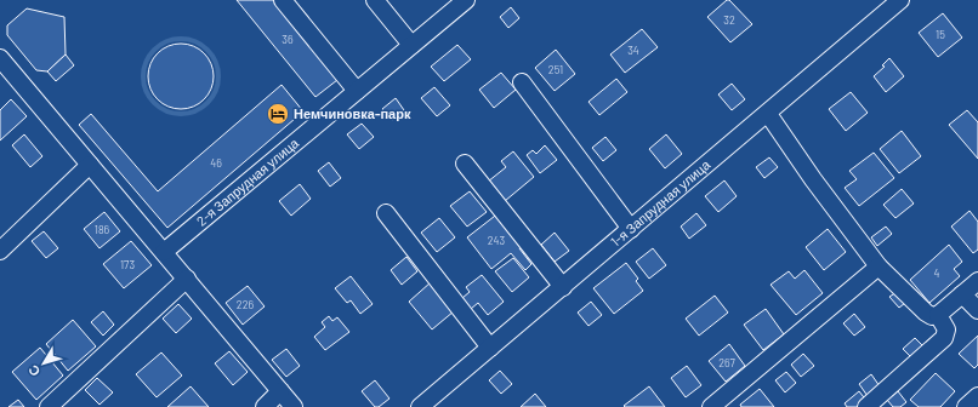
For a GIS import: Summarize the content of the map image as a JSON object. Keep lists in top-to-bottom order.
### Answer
{
  "streets": {
    "street": ["2-я Запрудная улица", "1-я Запрудная улица"]
  },
  "places": {
    "hotel": ["Немчиновка-парк"]
  },
  "house_numbers": [
    "32",
    "15",
    "36",
    "34",
    "251",
    "46",
    "186",
    "243",
    "173",
    "4",
    "226",
    "267"
  ],
  "north": "bottom left"
}
